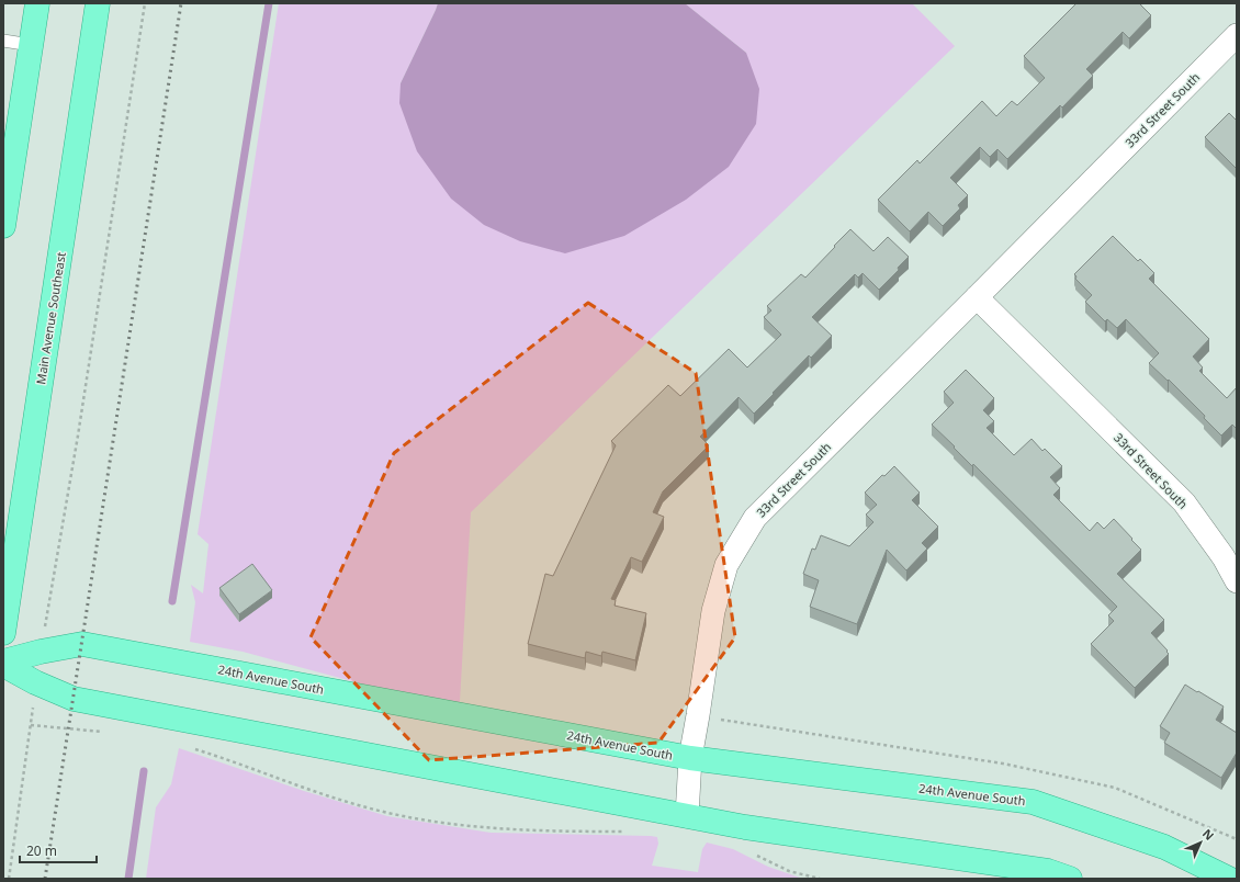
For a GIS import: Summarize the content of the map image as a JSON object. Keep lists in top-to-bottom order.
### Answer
{
  "streets": {
    "main road": ["Main Avenue Southeast", "24th Avenue South"],
    "street": ["33rd Street South"]
  },
  "crossings": [
    ["33rd Street South", "24th Avenue South"]
  ],
  "scale_bar": "20 m",
  "north": "top right"
}
